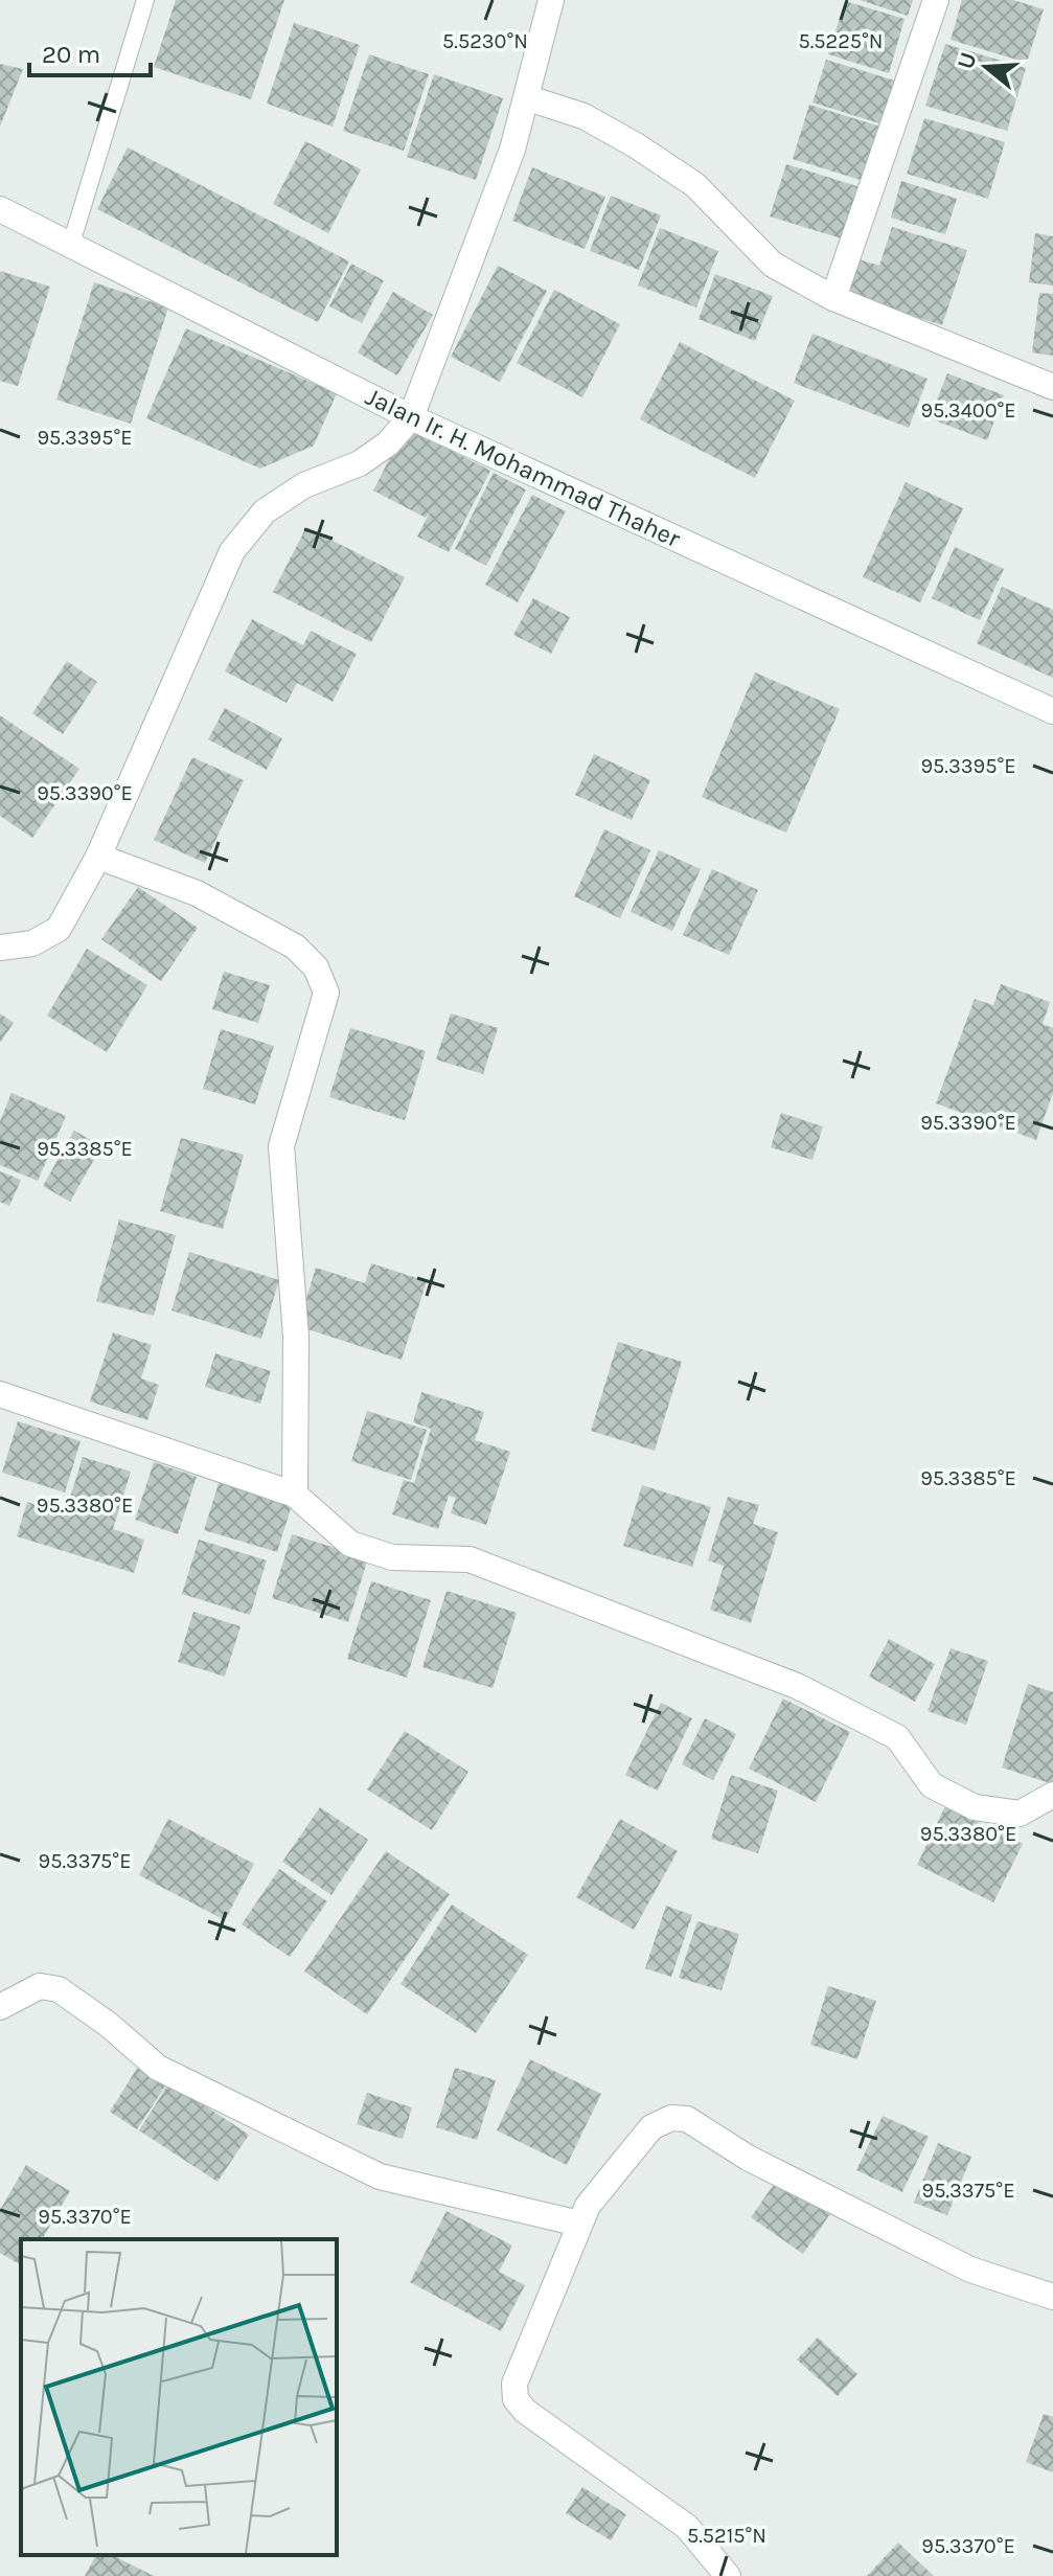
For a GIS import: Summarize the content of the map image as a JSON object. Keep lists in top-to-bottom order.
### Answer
{
  "streets": {
    "street": ["Jalan Ir. H. Mohammad Thaher"]
  },
  "scale_bar": "20 m",
  "north": "left",
  "coordinates": [
    "5.5230°N",
    "5.5225°N",
    "95.3400°E",
    "95.3395°E",
    "95.3390°E",
    "95.3385°E",
    "95.3380°E",
    "95.3375°E",
    "95.3370°E",
    "5.5215°N"
  ]
}
